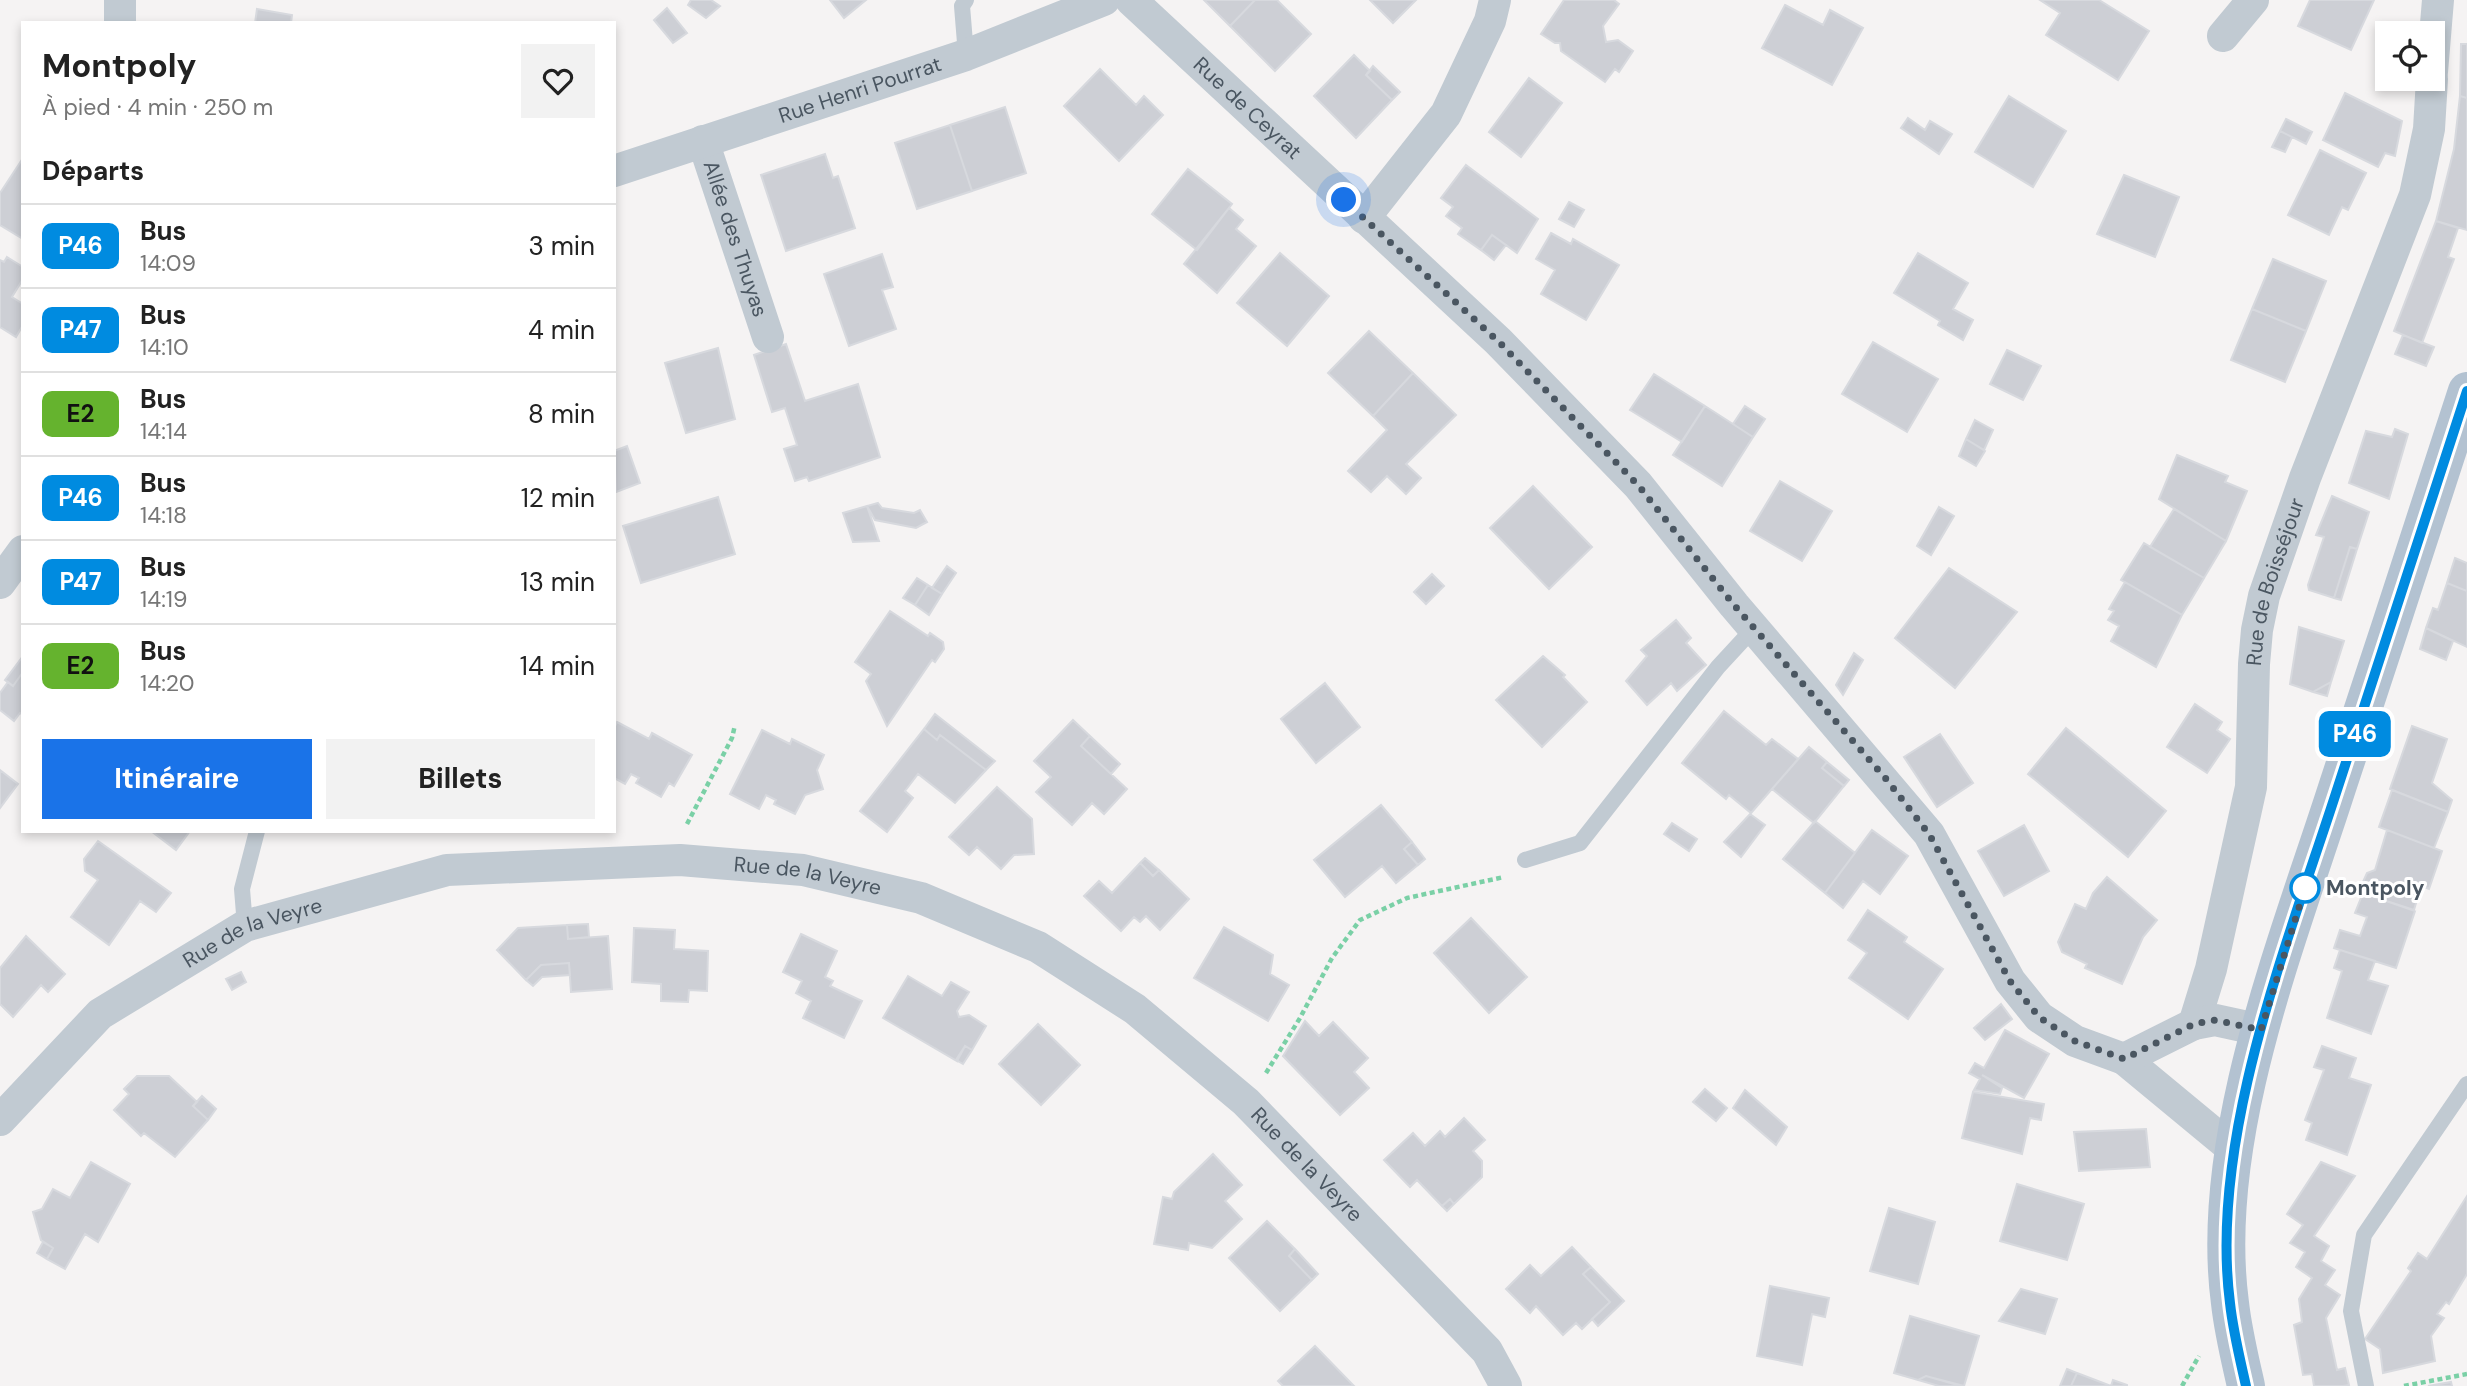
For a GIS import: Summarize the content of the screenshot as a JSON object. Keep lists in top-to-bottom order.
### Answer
{
  "streets": {
    "street": [
      "Rue Henri Pourrat",
      "Rue de Ceyrat",
      "Allée des Thuyas",
      "Rue de Boisséjour",
      "Rue de la Veyre"
    ]
  },
  "crossings": [
    ["Rue Henri Pourrat", "Allée des Thuyas"]
  ],
  "places": ["Montpoly"],
  "lines": ["bus line P46"],
  "page": {
    "on_map": "P46",
    "heading": [
      ["Montpoly", "À pied · 4 min · 250 m"],
      "Départs"
    ],
    "list": [
      {
        "mark": "P46",
        "name": "Bus",
        "note": "14:09",
        "value": "3 min"
      },
      {
        "mark": "P47",
        "name": "Bus",
        "note": "14:10",
        "value": "4 min"
      },
      {
        "mark": "E2",
        "name": "Bus",
        "note": "14:14",
        "value": "8 min"
      },
      {
        "mark": "P46",
        "name": "Bus",
        "note": "14:18",
        "value": "12 min"
      },
      {
        "mark": "P47",
        "name": "Bus",
        "note": "14:19",
        "value": "13 min"
      },
      {
        "mark": "E2",
        "name": "Bus",
        "note": "14:20",
        "value": "14 min"
      }
    ],
    "buttons": ["Itinéraire", "Billets"]
  }
}
